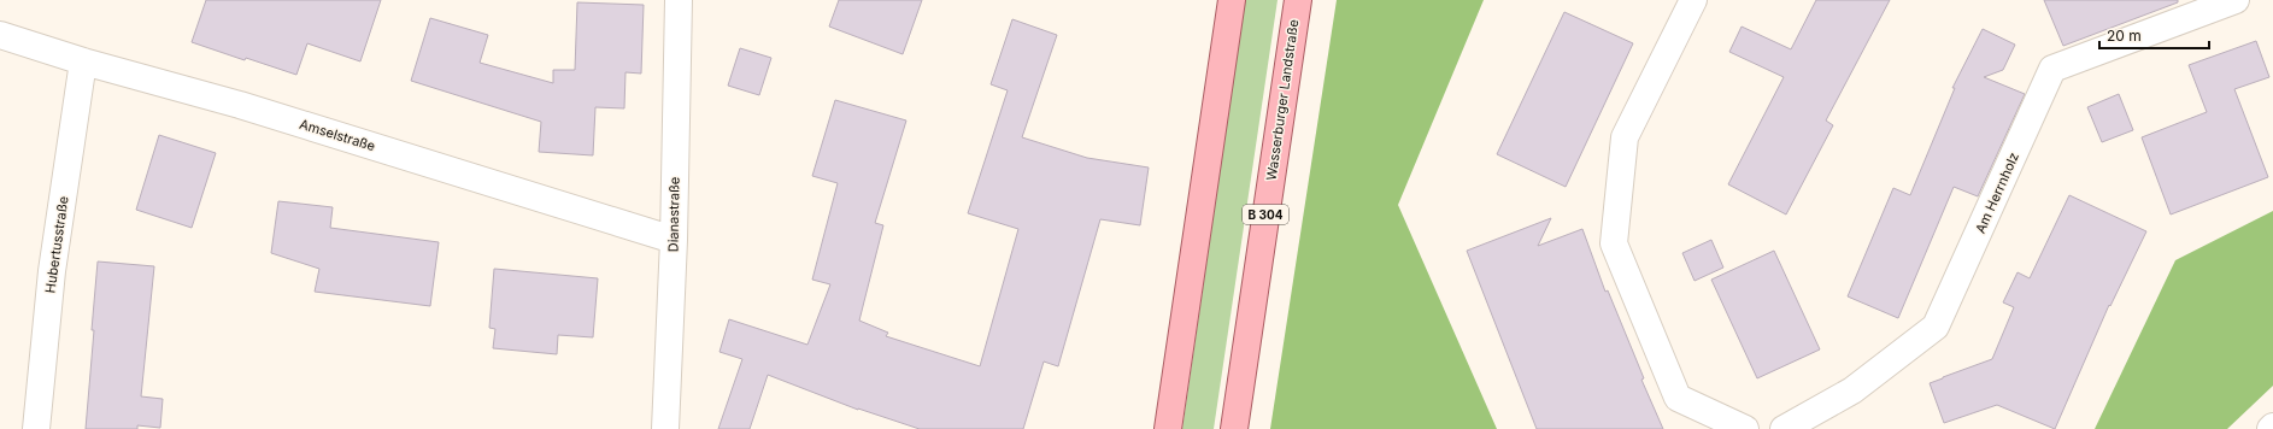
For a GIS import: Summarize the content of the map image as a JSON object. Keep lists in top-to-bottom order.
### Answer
{
  "streets": {
    "main road": ["Wasserburger Landstraße", "B 304"],
    "street": [
      "Amselstraße",
      "Am Herrnholz",
      "Dianastraße",
      "Hubertusstraße"
    ]
  },
  "crossings": [
    ["Amselstraße", "Dianastraße"],
    ["Amselstraße", "Hubertusstraße"]
  ],
  "scale_bar": "20 m"
}
